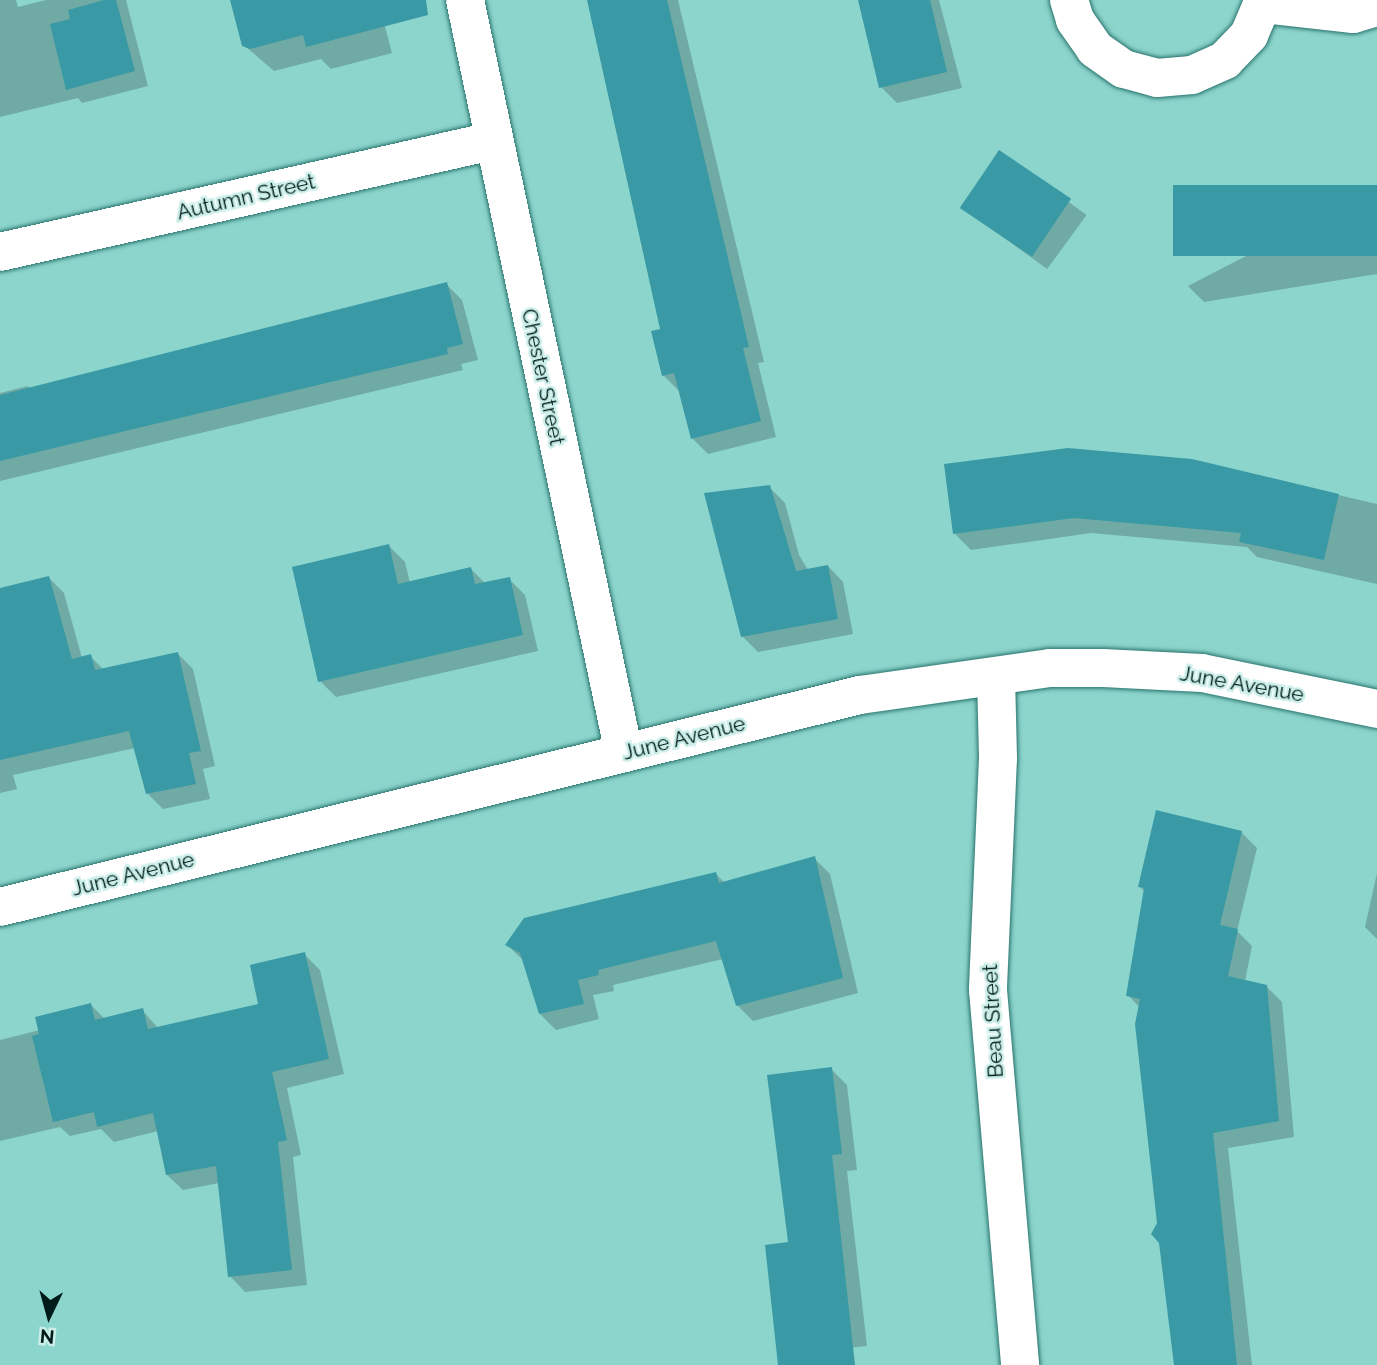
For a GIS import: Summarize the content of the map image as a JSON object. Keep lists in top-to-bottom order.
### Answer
{
  "streets": {
    "street": [
      "Autumn Street",
      "Chester Street",
      "June Avenue",
      "Beau Street"
    ]
  },
  "crossings": [
    ["Autumn Street", "Chester Street"],
    ["Chester Street", "June Avenue"],
    ["June Avenue", "Beau Street"]
  ],
  "north": "bottom"
}
